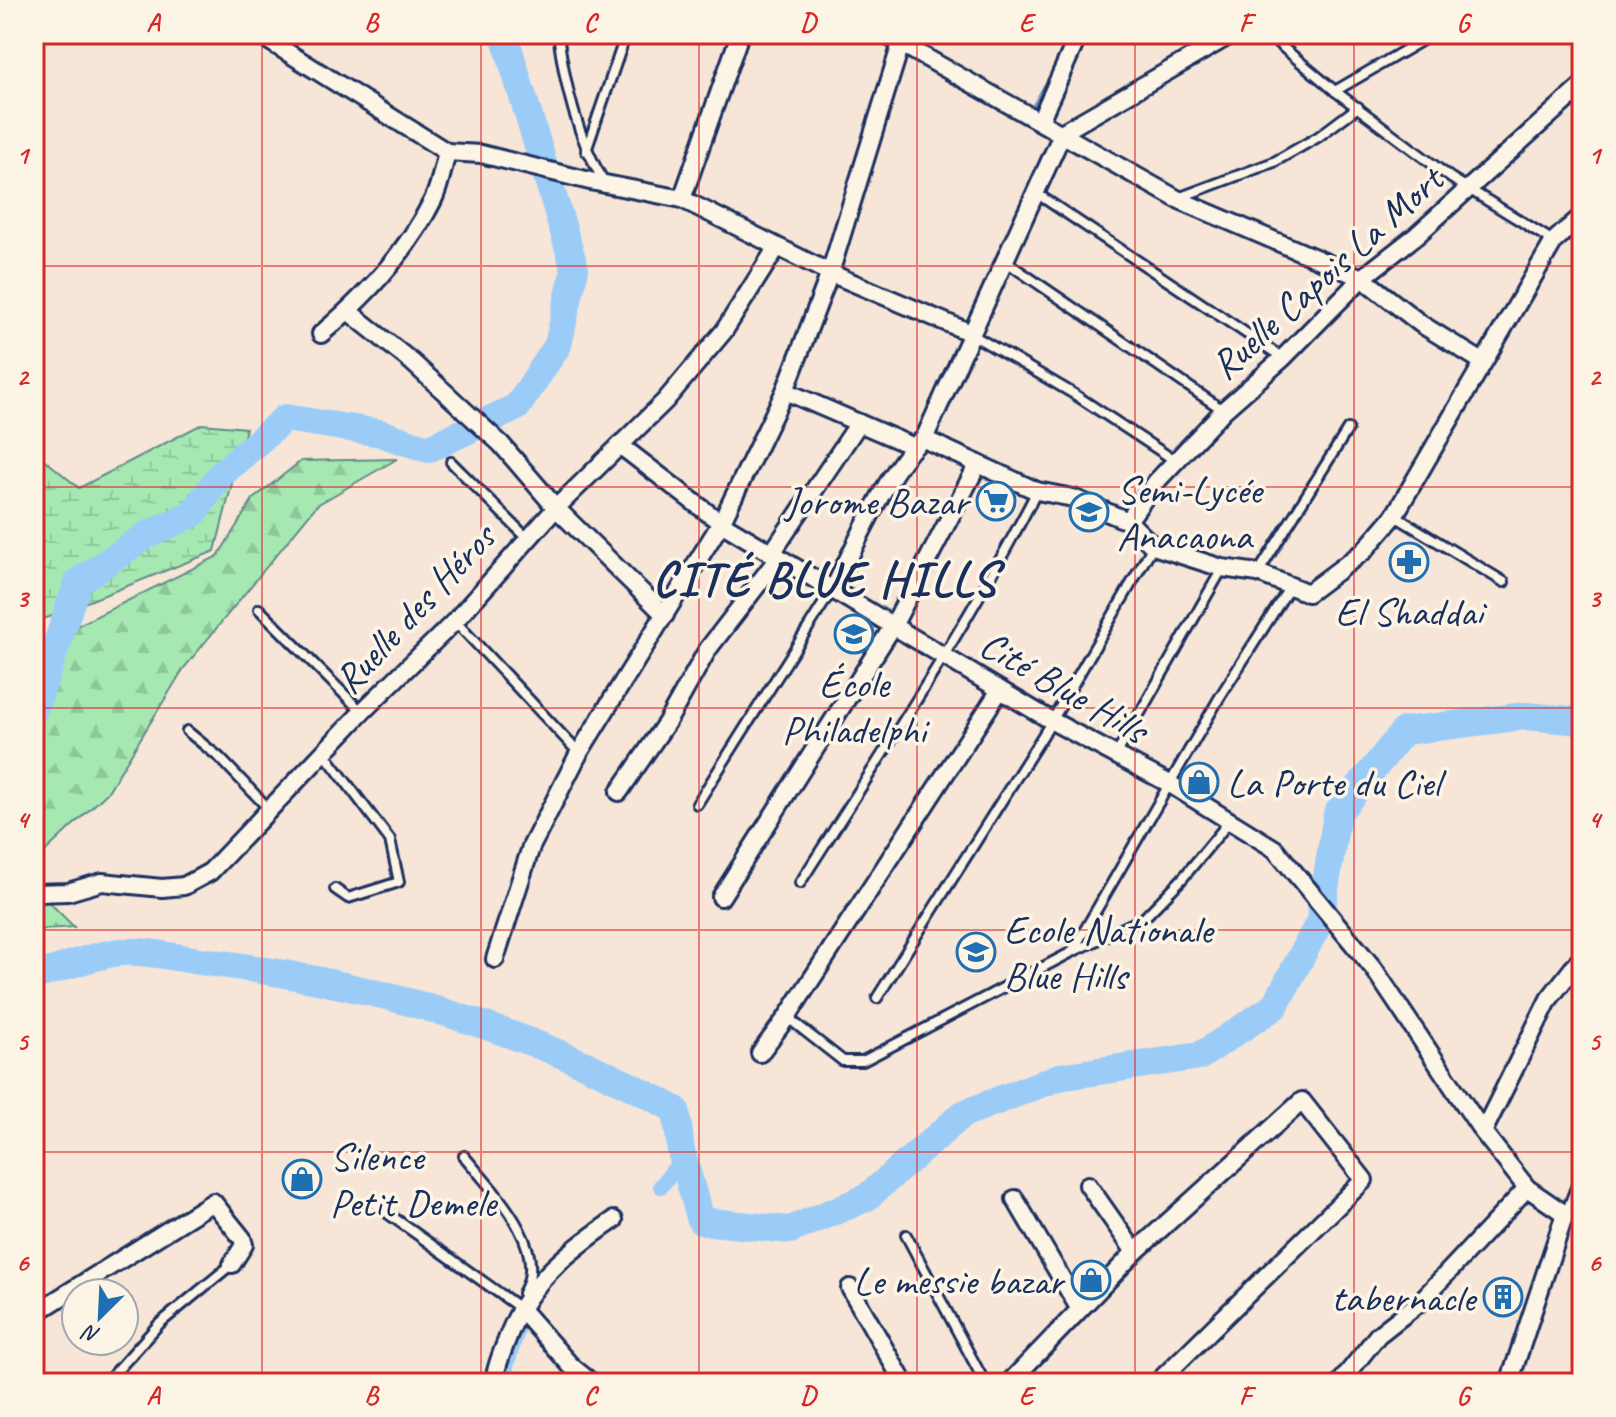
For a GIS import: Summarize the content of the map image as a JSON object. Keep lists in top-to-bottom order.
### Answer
{
  "streets": {
    "street": ["Ruelle Capois La Mort", "Ruelle des Héros", "Cité Blue Hills"]
  },
  "crossings": [
    ["Ruelle des Héros", "Cité Blue Hills"]
  ],
  "districts": ["CITÉ BLUE HILLS"],
  "places": {
    "supermarket": ["Jorome Bazar"],
    "school or university": ["Semi-Lycée Anacaona", "École Philadelphi", "Ecole Nationale Blue Hills"],
    "pharmacy": ["El Shaddai"],
    "shop": ["La Porte du Ciel", "Silence Petit Demele", "Le messie bazar"],
    "building": ["tabernacle"]
  },
  "north": "bottom left",
  "grid": {
    "columns": [
      "A",
      "B",
      "C",
      "D",
      "E",
      "F",
      "G"
    ],
    "rows": [
      "1",
      "2",
      "3",
      "4",
      "5",
      "6"
    ]
  }
}
